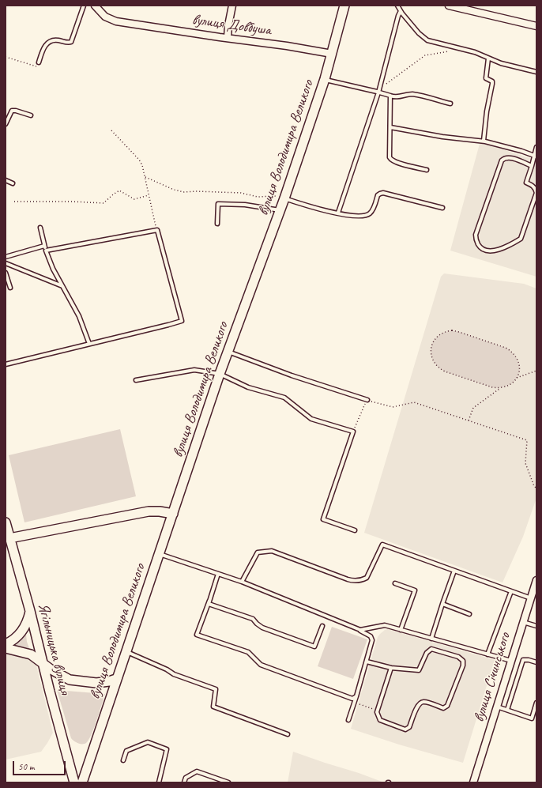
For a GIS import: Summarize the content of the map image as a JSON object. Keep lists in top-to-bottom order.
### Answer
{
  "streets": {
    "main road": ["вулиця Володимира Великого", "Ягільницька вулиця"],
    "street": ["вулиця Довбуша", "вулиця Січинського"]
  },
  "crossings": [
    ["вулиця Довбуша", "вулиця Володимира Великого"]
  ],
  "scale_bar": "50 m"
}
